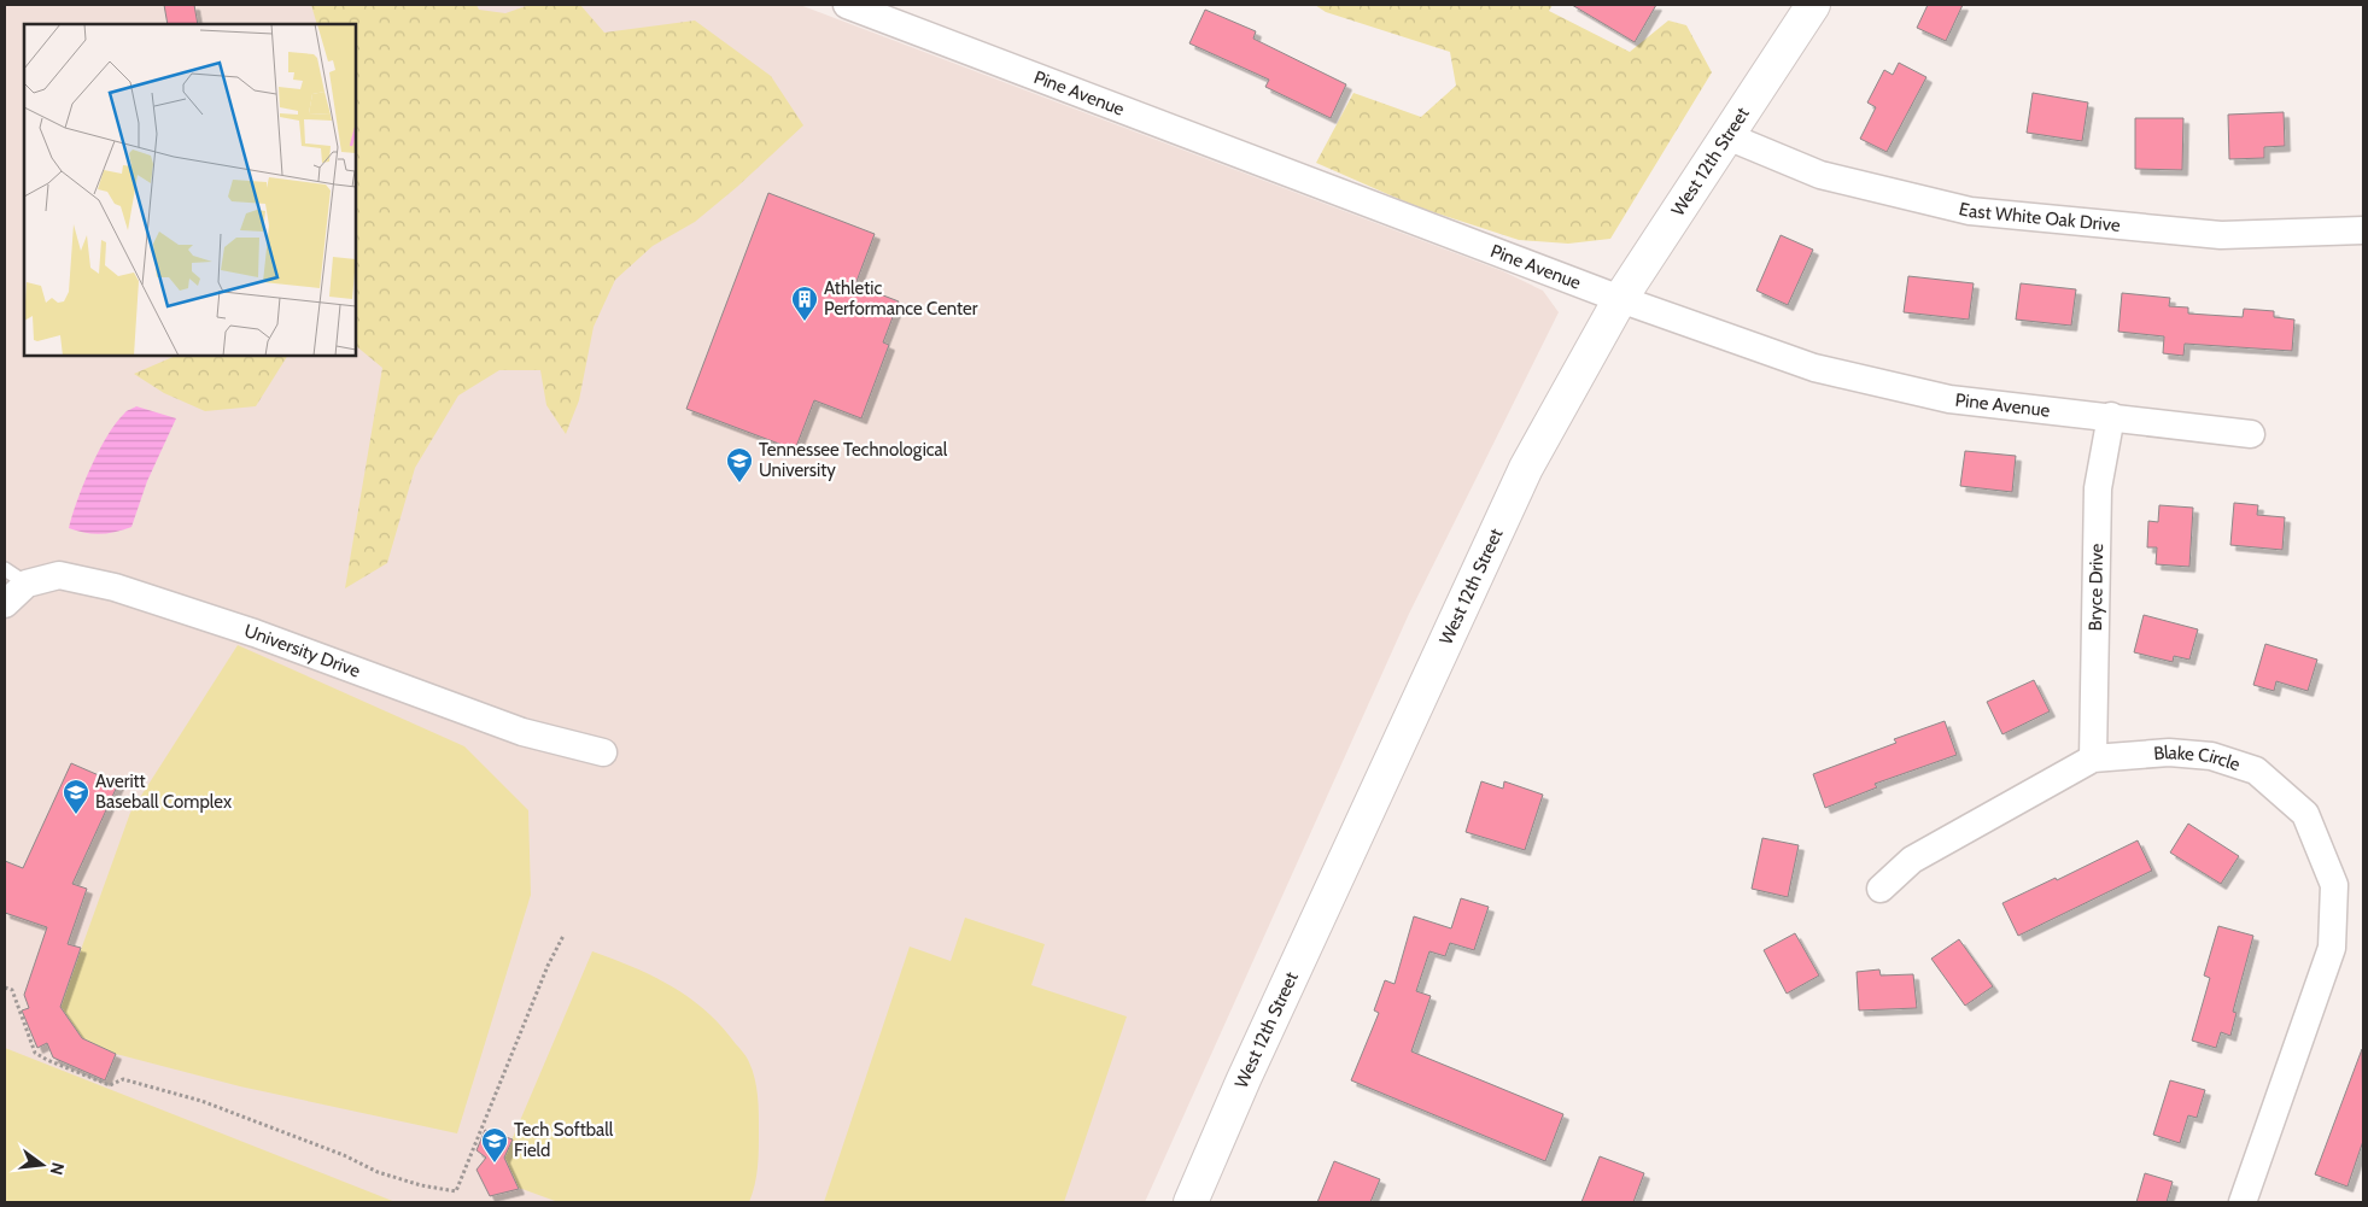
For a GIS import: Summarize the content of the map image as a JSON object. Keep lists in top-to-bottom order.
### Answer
{
  "streets": {
    "main road": ["West 12th Street"],
    "street": [
      "Pine Avenue",
      "East White Oak Drive",
      "Bryce Drive",
      "University Drive",
      "Blake Circle"
    ]
  },
  "crossings": [
    ["Pine Avenue", "West 12th Street"],
    ["Pine Avenue", "Bryce Drive"],
    ["West 12th Street", "East White Oak Drive"],
    ["Bryce Drive", "Blake Circle"]
  ],
  "places": {
    "building": ["Athletic Performance Center"],
    "school or university": ["Tennessee Technological University", "Averitt Baseball Complex", "Tech Softball Field"]
  },
  "north": "right"
}
